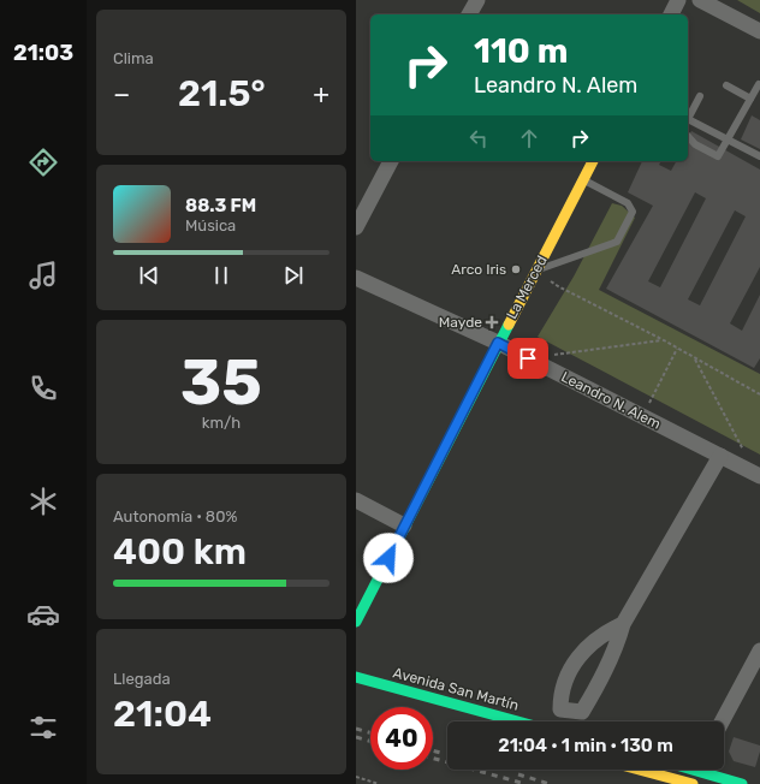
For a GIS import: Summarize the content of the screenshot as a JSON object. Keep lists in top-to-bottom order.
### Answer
{
  "streets": {
    "street": ["La Merced", "Leandro N. Alem", "Avenida San Martín"]
  },
  "crossings": [
    ["La Merced", "Leandro N. Alem"]
  ],
  "places": {
    "other": ["Arco Iris"],
    "health": ["Mayde"]
  },
  "page": {
    "tabs": "21:03",
    "tile": [
      "Clima",
      ["35", "km/h"],
      ["Autonomía · 80%", "400 km"],
      ["Llegada", "21:04"]
    ],
    "turn": ["110 m", "Leandro N. Alem"],
    "heat": ["−", "21.5°", "+"],
    "song": ["88.3 FM", "Música"],
    "limit": "40",
    "trip": "21:04 · 1 min · 130 m"
  }
}
